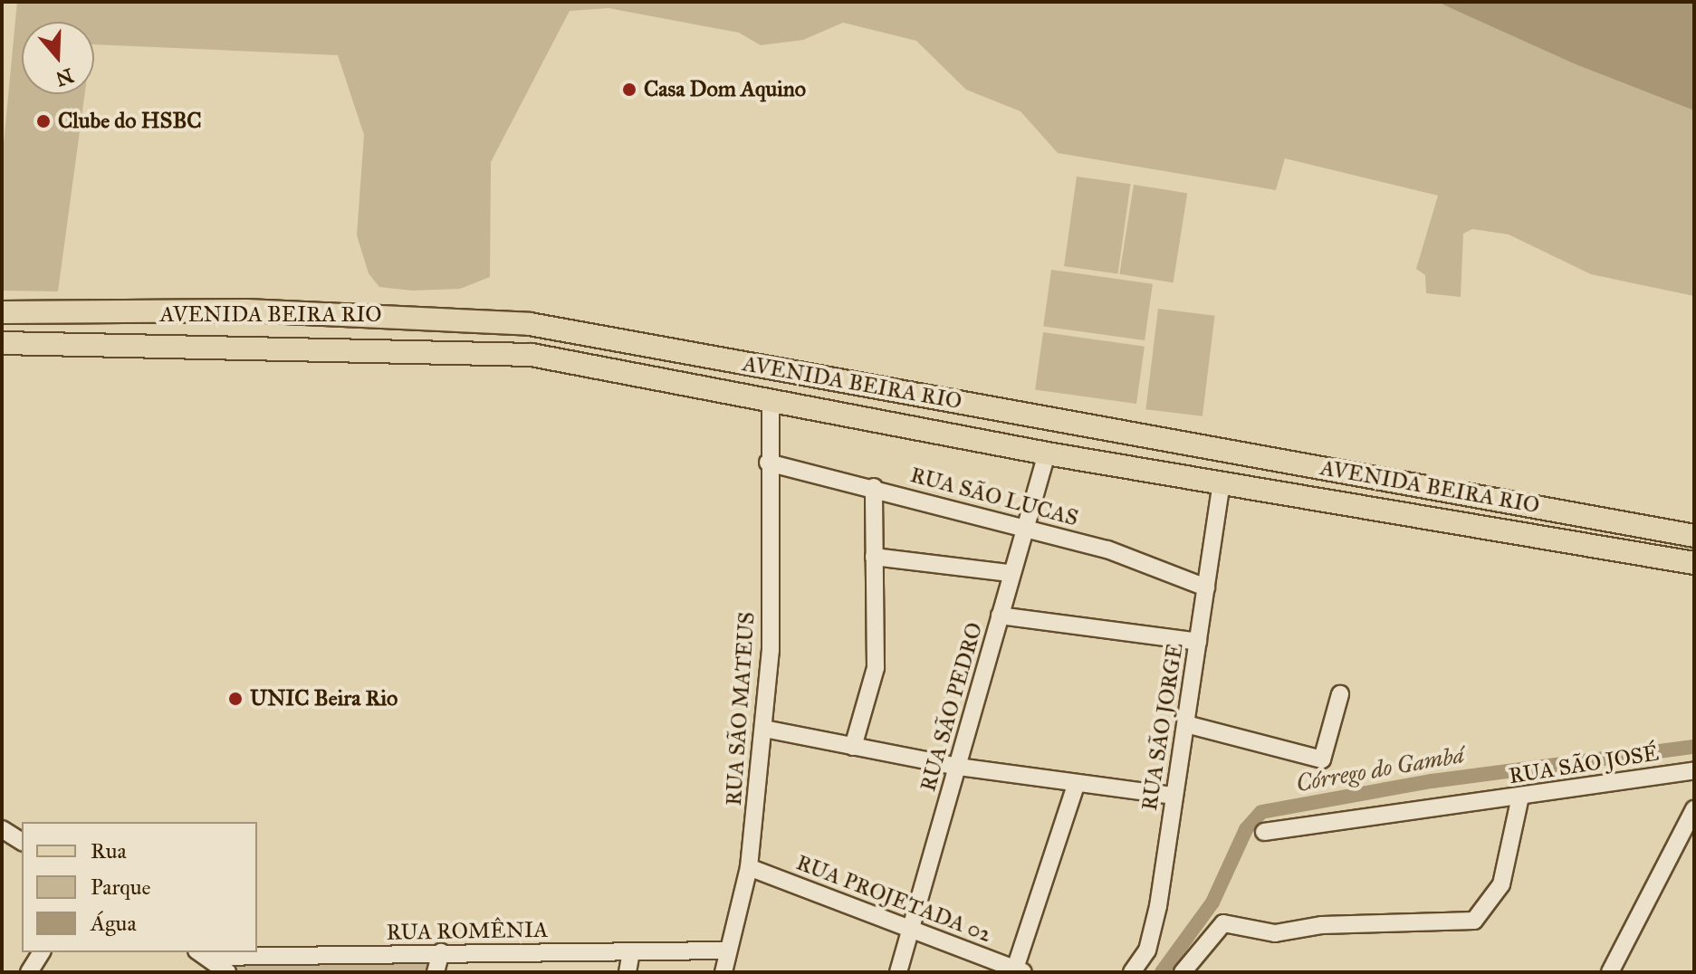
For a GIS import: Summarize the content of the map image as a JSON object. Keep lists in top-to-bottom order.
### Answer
{
  "streets": {
    "main road": ["AVENIDA BEIRA RIO"],
    "street": [
      "RUA SÃO LUCAS",
      "RUA SÃO PEDRO",
      "RUA SÃO MATEUS",
      "RUA SÃO JORGE",
      "RUA SÃO JOSÉ",
      "RUA PROJETADA 02",
      "RUA ROMÊNIA"
    ]
  },
  "crossings": [
    ["AVENIDA BEIRA RIO", "RUA SÃO PEDRO"],
    ["AVENIDA BEIRA RIO", "RUA SÃO MATEUS"],
    ["AVENIDA BEIRA RIO", "RUA SÃO JORGE"],
    ["RUA SÃO LUCAS", "RUA SÃO PEDRO"],
    ["RUA SÃO LUCAS", "RUA SÃO MATEUS"],
    ["RUA SÃO LUCAS", "RUA SÃO JORGE"],
    ["RUA SÃO PEDRO", "RUA PROJETADA 02"],
    ["RUA SÃO MATEUS", "RUA PROJETADA 02"],
    ["RUA SÃO MATEUS", "RUA ROMÊNIA"]
  ],
  "water": ["Córrego do Gambá"],
  "places": ["Casa Dom Aquino", "Clube do HSBC", "UNIC Beira Rio"],
  "legend": ["Rua", "Parque", "Água"],
  "north": "bottom"
}
